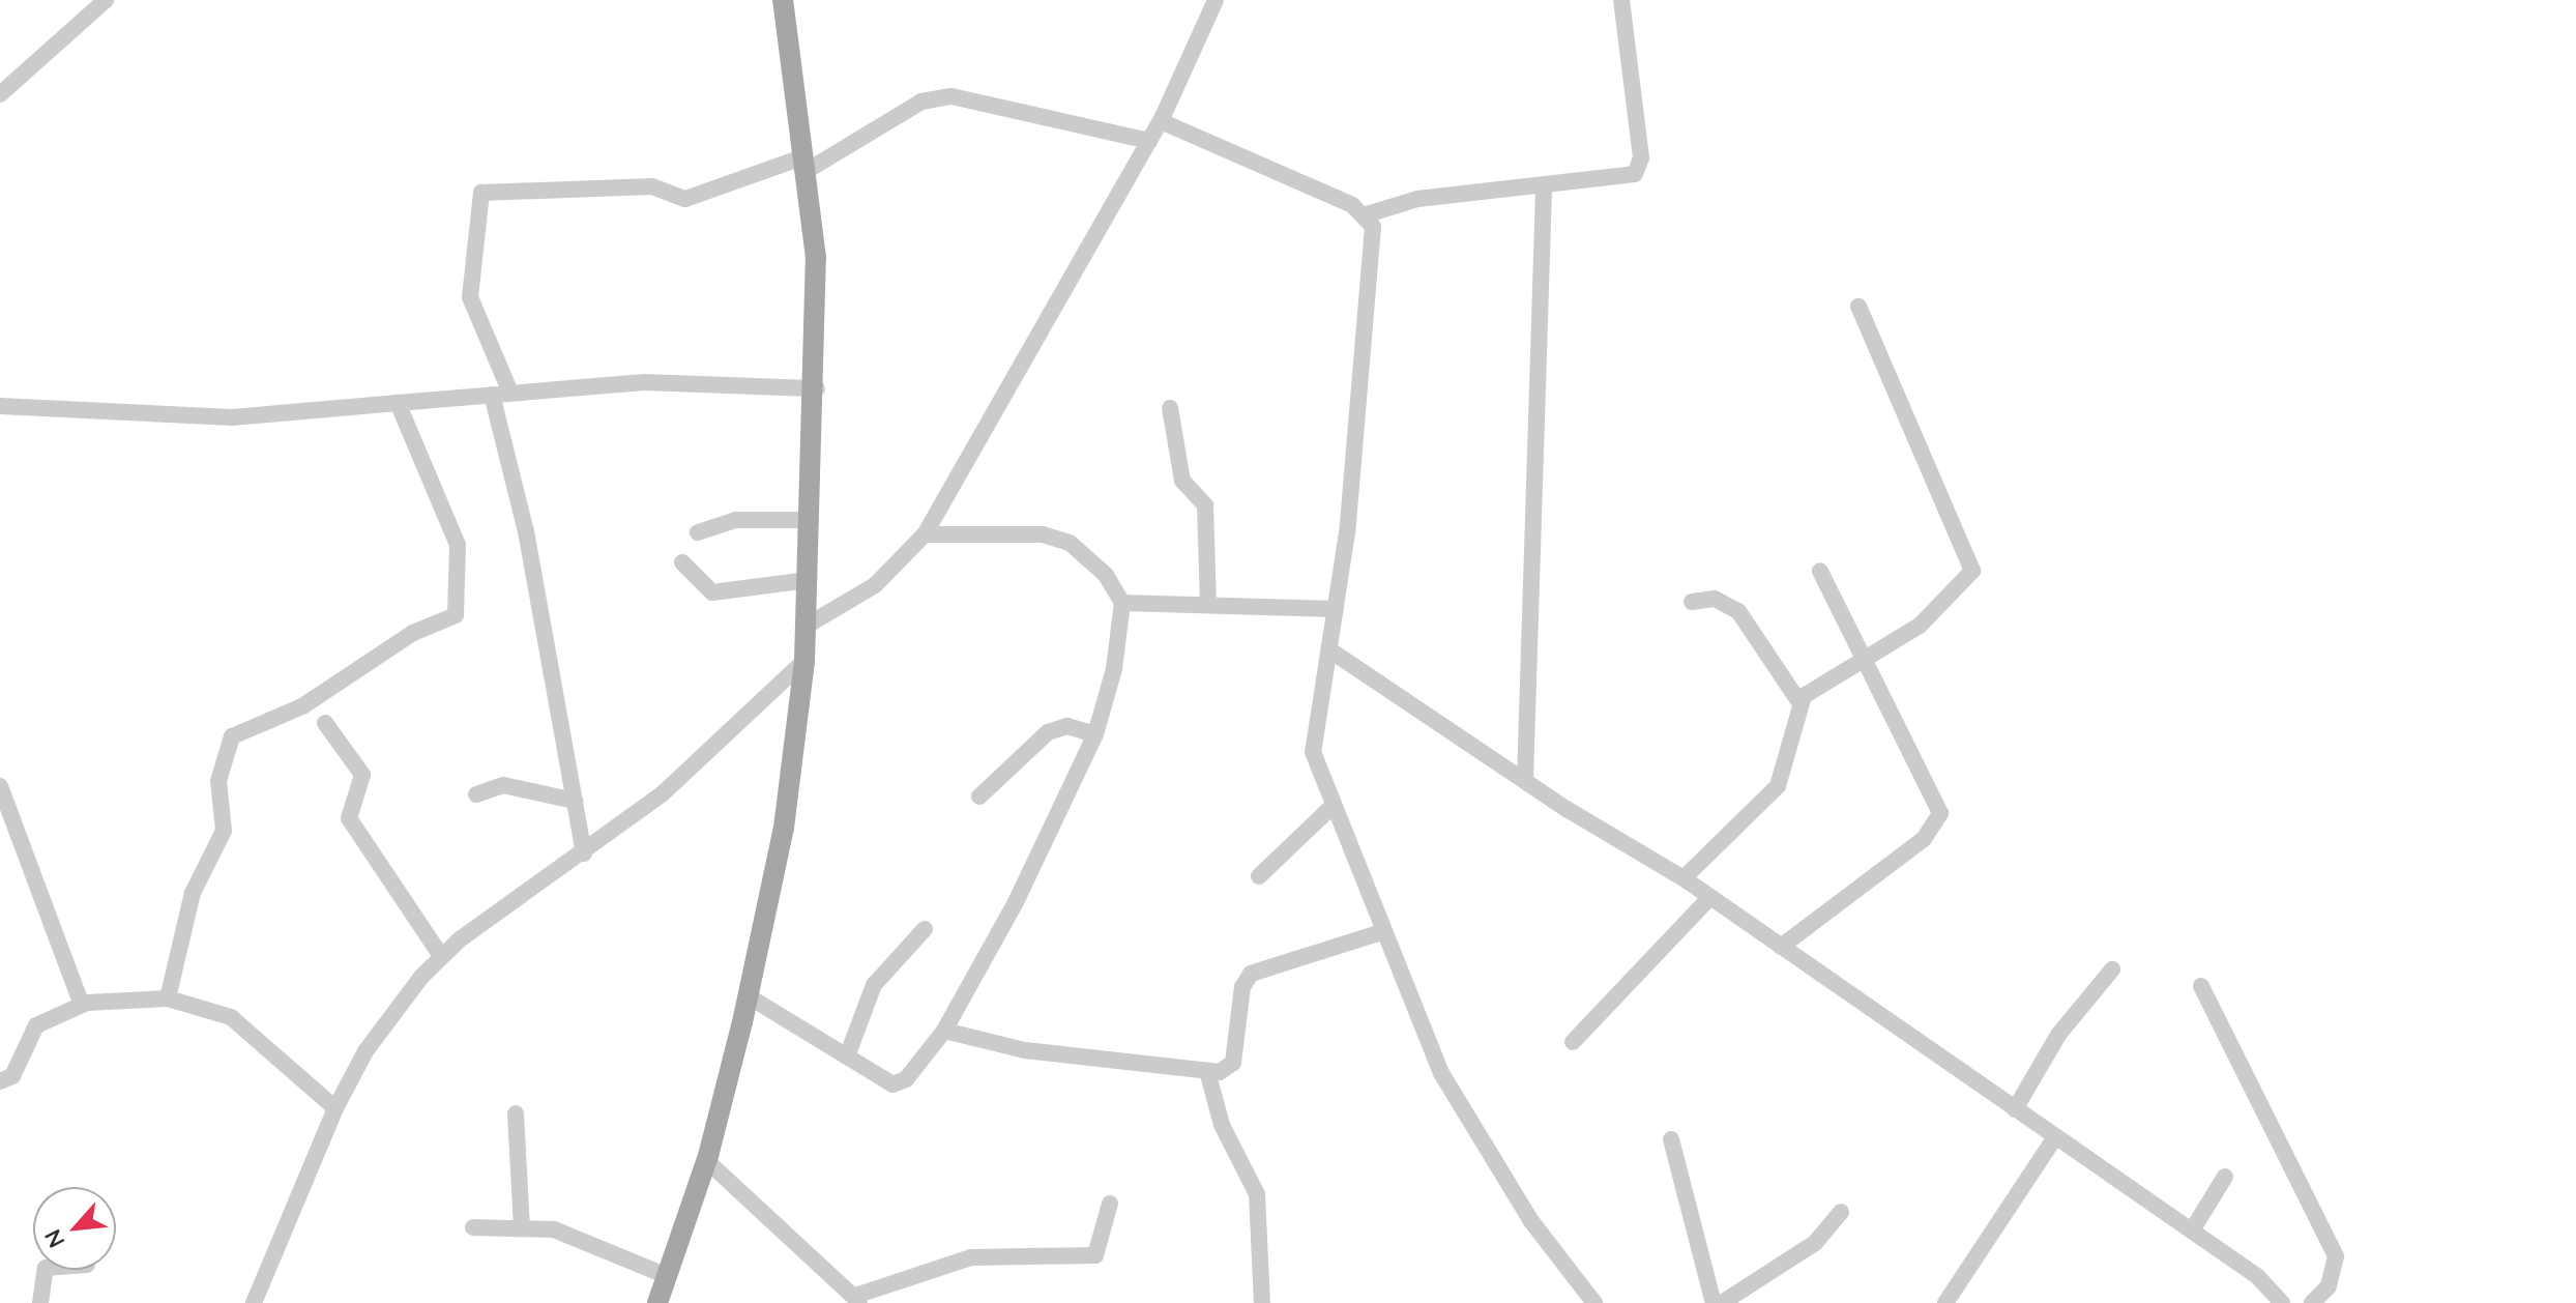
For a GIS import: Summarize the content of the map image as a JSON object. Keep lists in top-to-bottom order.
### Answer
{
  "north": "bottom left"
}
